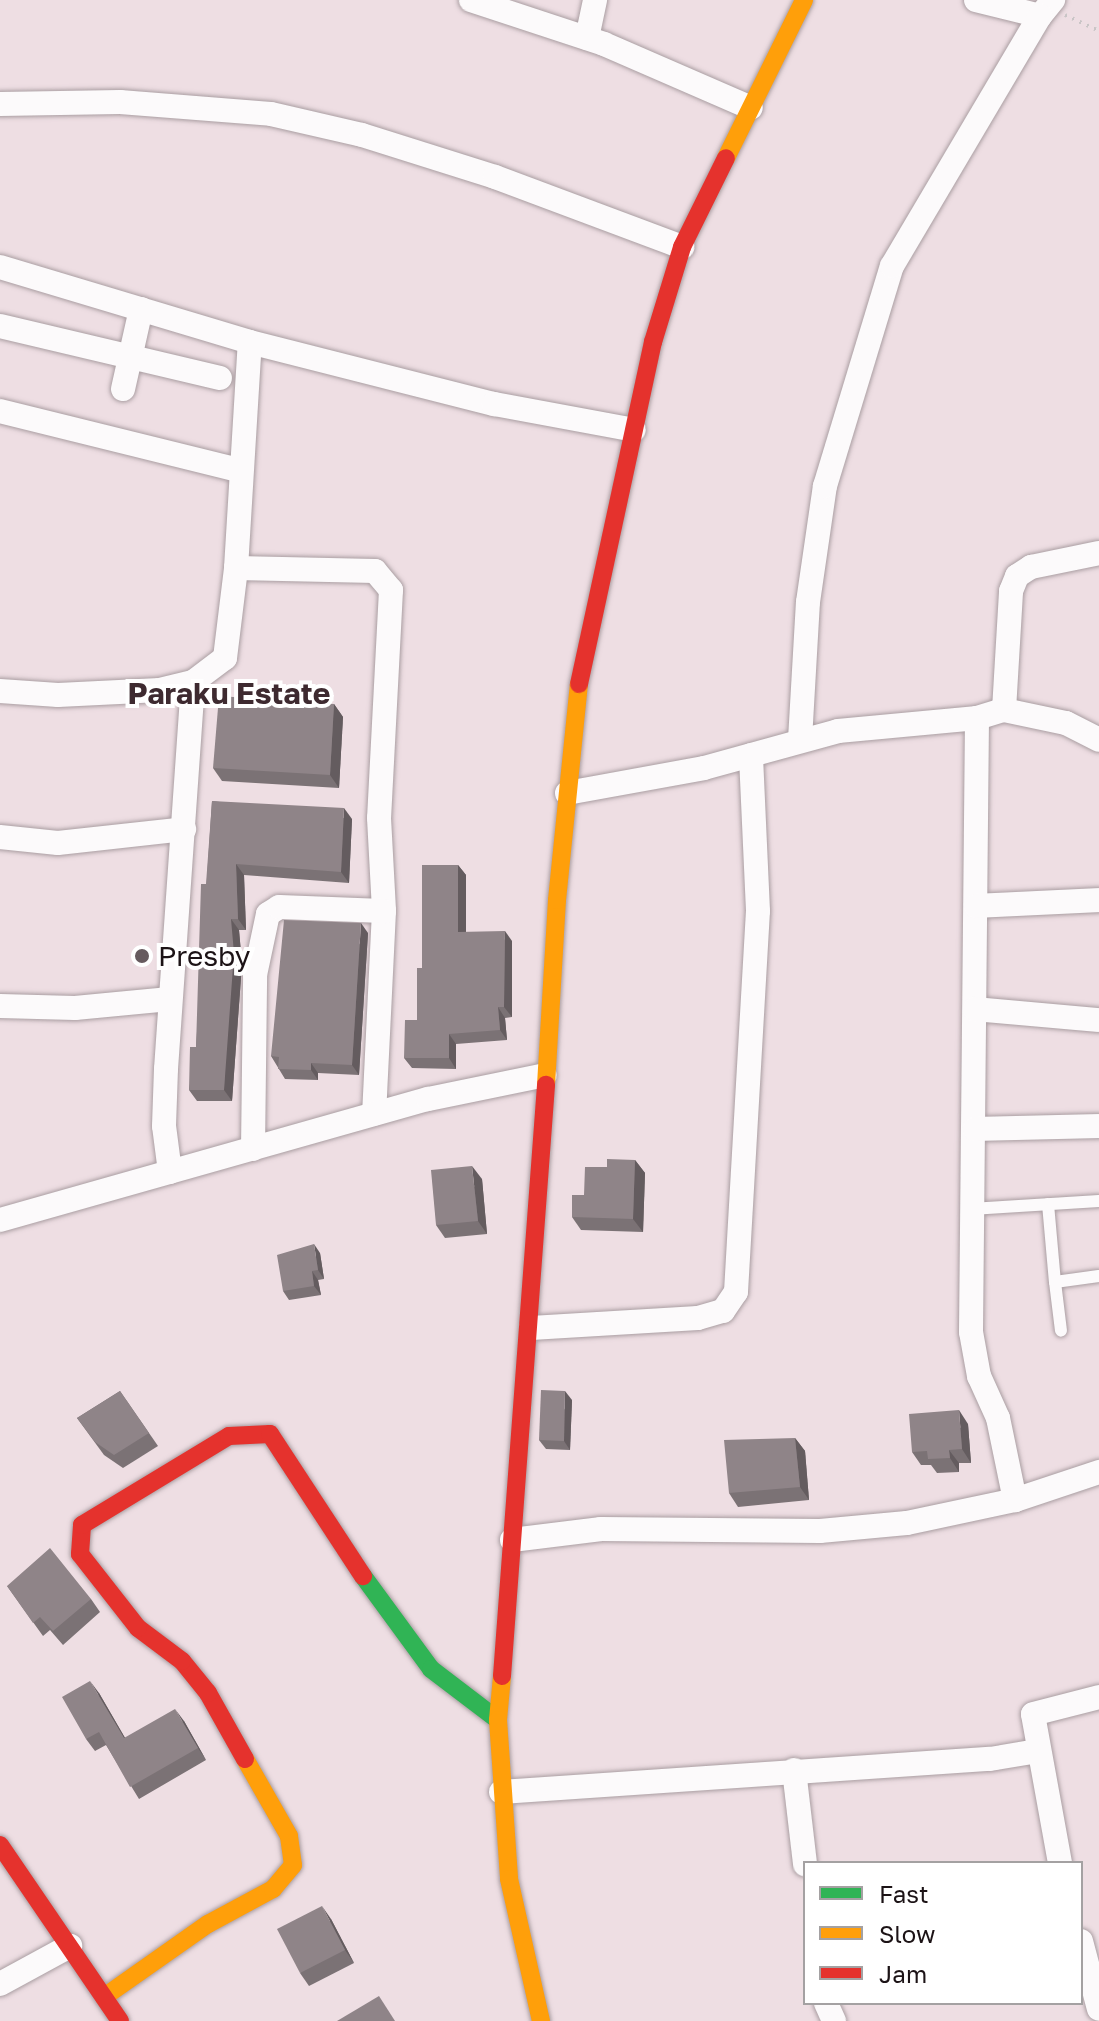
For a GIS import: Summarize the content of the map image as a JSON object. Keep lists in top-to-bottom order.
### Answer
{
  "districts": ["Paraku Estate"],
  "places": ["Presby"],
  "legend": ["Fast", "Slow", "Jam"]
}
